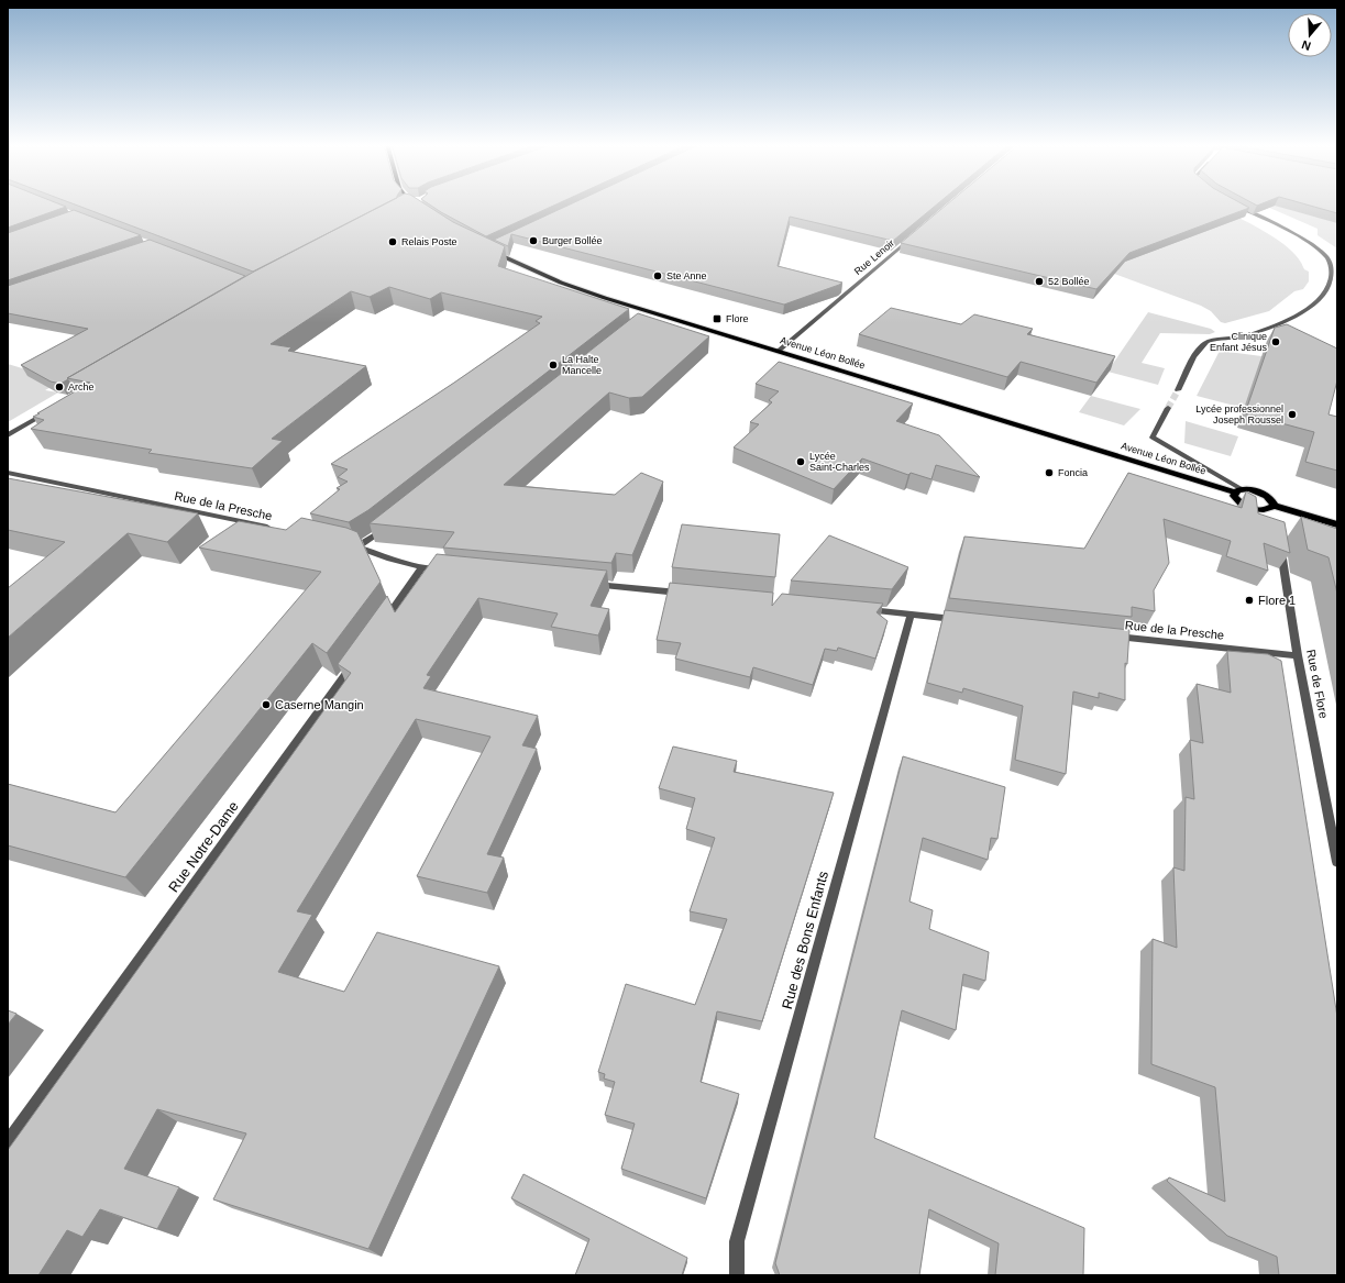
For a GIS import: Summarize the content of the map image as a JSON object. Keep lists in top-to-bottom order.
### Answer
{
  "streets": {
    "main road": ["Avenue Léon Bollée"],
    "street": [
      "Rue Lenoir",
      "Rue de la Presche",
      "Rue de Flore",
      "Rue Notre-Dame",
      "Rue des Bons Enfants"
    ]
  },
  "crossings": [
    ["Rue Lenoir", "Avenue Léon Bollée"],
    ["Rue de la Presche", "Rue de Flore"]
  ],
  "places": {
    "other": [
      "Burger Bollée",
      "Relais Poste",
      "Ste Anne",
      "52 Bollée",
      "Clinique Enfant Jésus",
      "La Halte Mancelle",
      "Arche",
      "Lycée professionnel Joseph Roussel",
      "Lycée Saint-Charles",
      "Foncia",
      "Flore 1",
      "Caserne Mangin"
    ],
    "transit": ["Flore"]
  },
  "north": "bottom"
}
